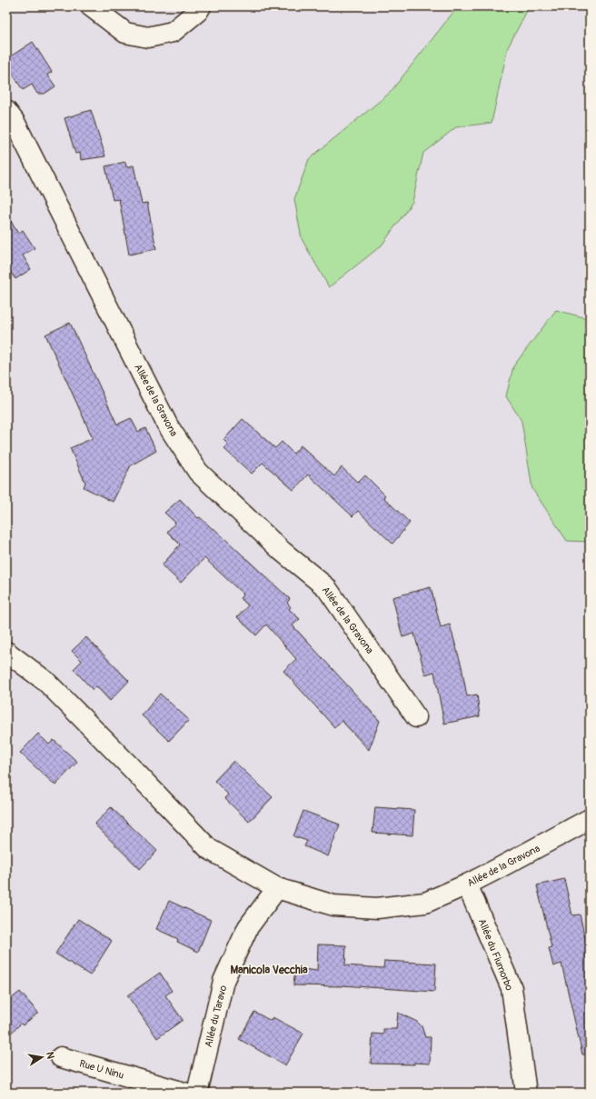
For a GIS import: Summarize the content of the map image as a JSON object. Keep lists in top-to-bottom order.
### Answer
{
  "streets": {
    "street": [
      "Allée de la Gravona",
      "Allée du Fiumorbo",
      "Allée du Taravo",
      "Rue U Ninu"
    ]
  },
  "crossings": [
    ["Allée de la Gravona", "Allée du Fiumorbo"],
    ["Allée de la Gravona", "Allée du Taravo"]
  ],
  "districts": ["Manicola Vecchia"],
  "north": "right"
}
